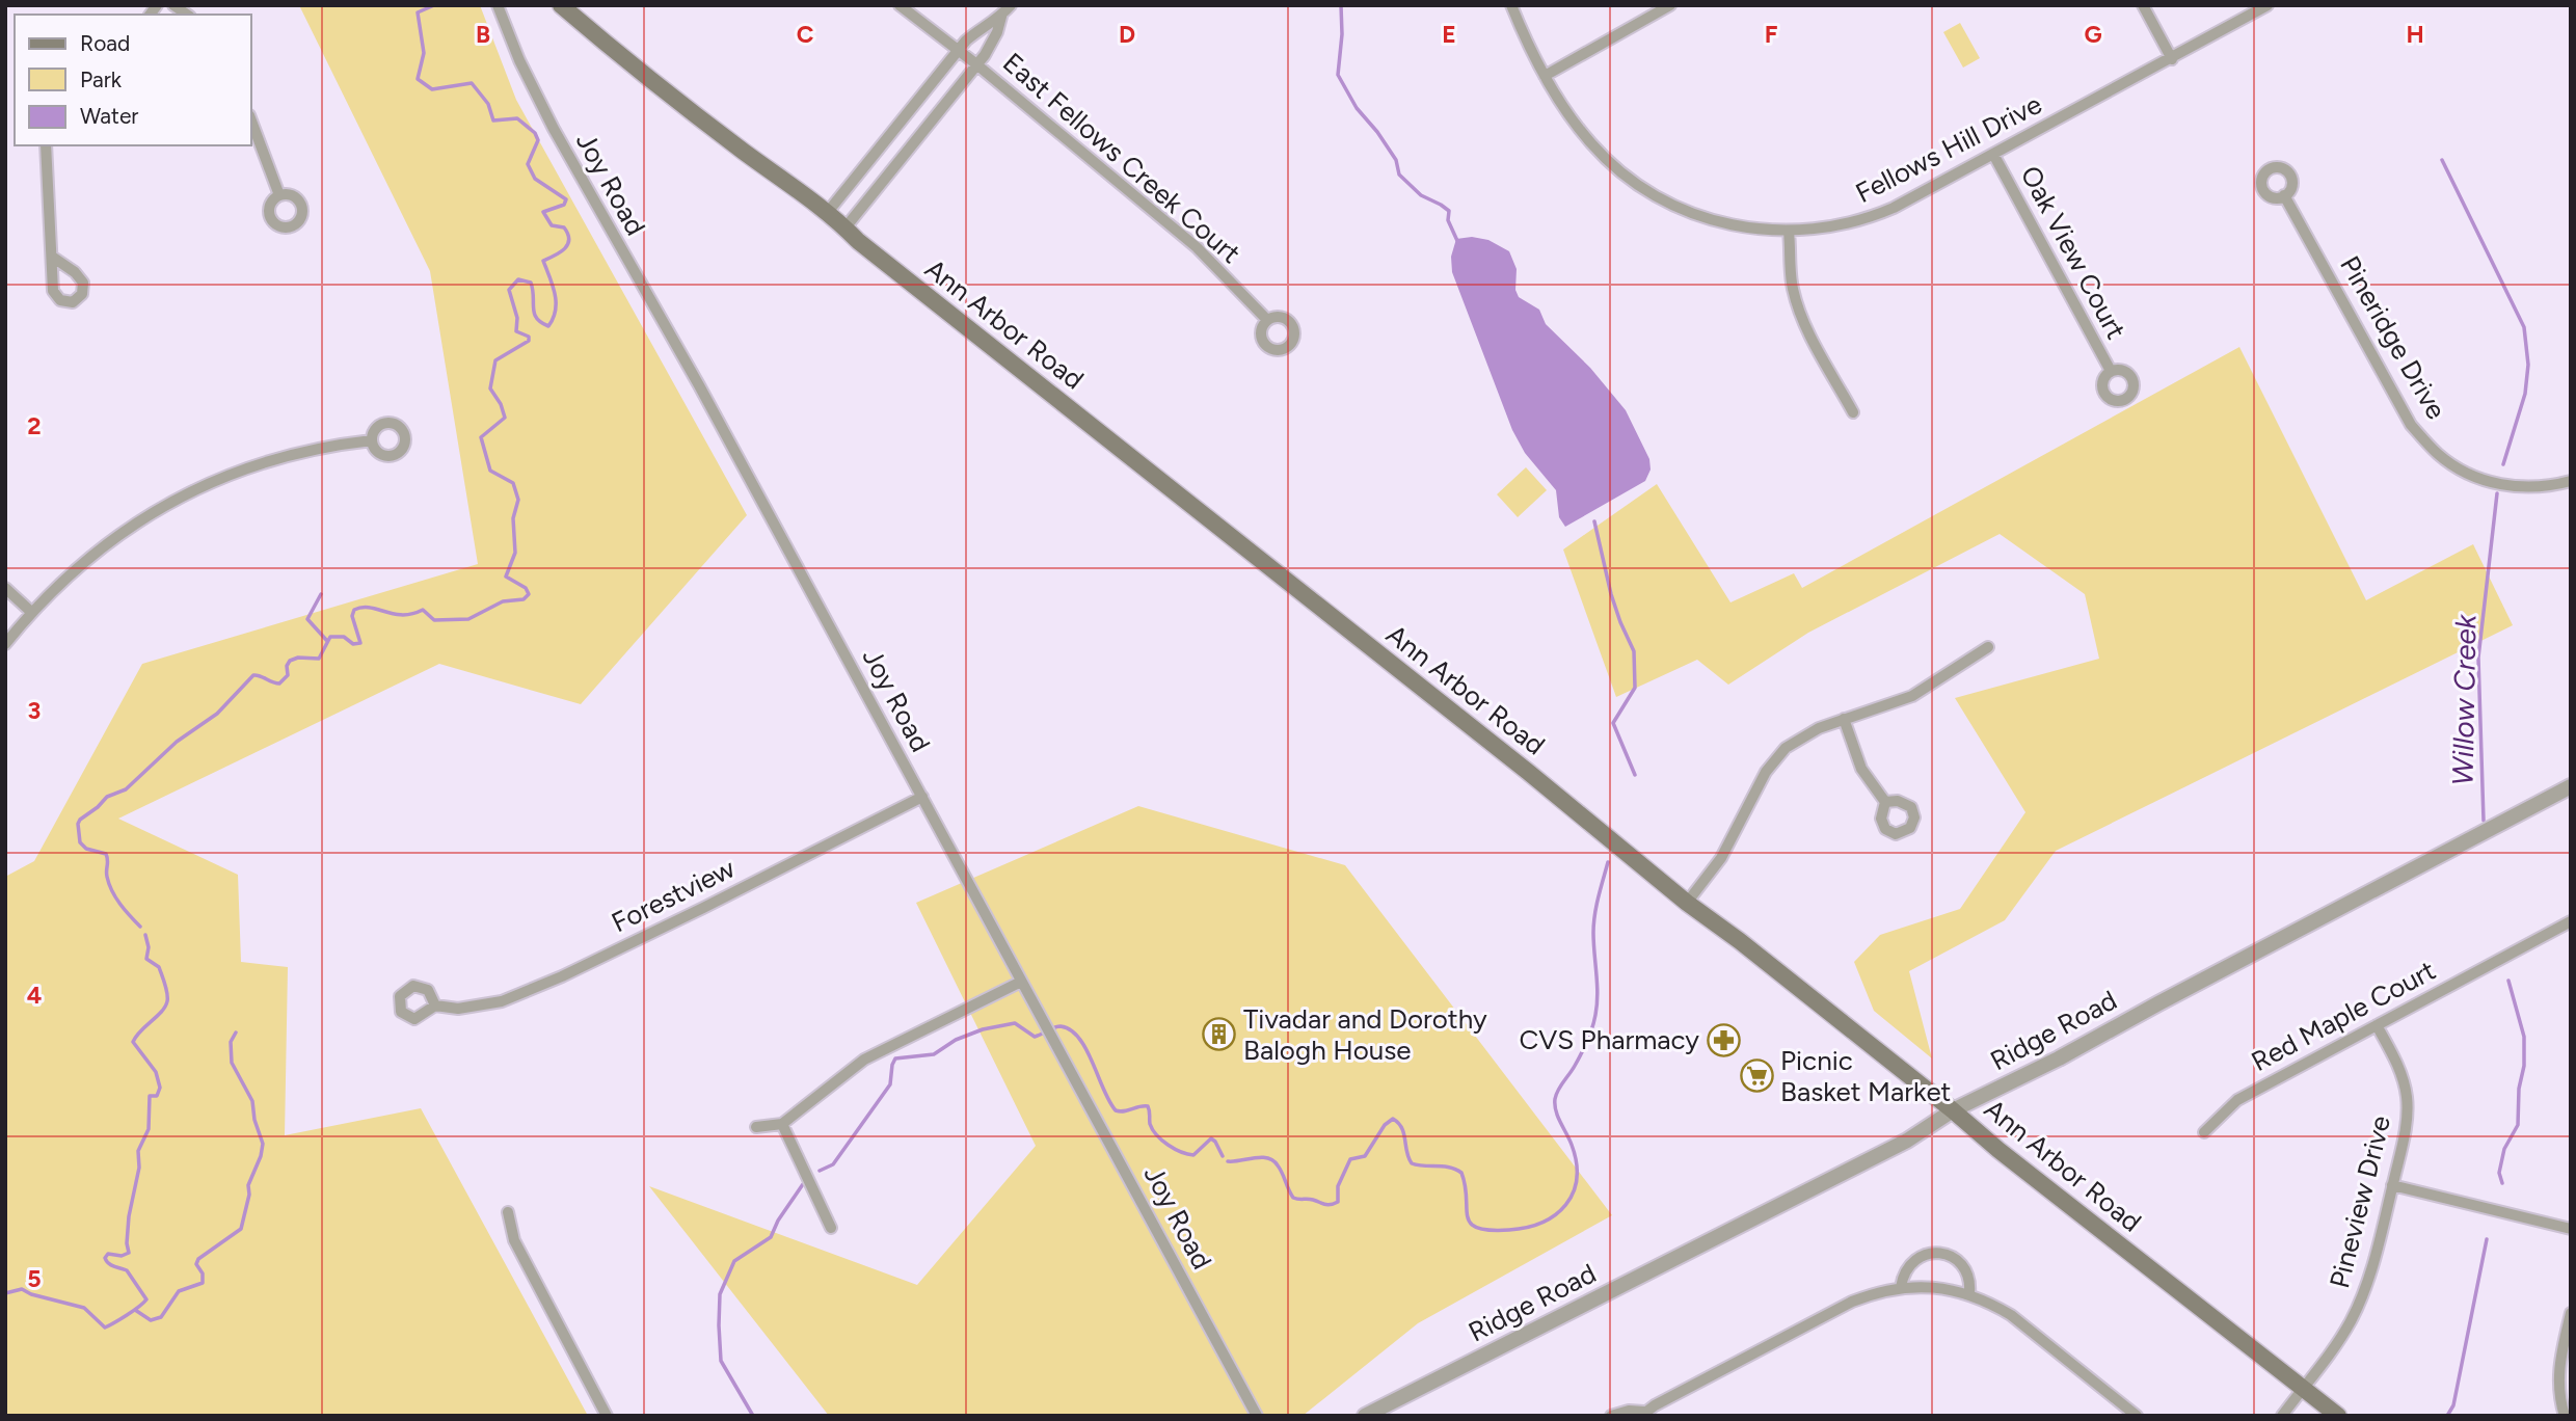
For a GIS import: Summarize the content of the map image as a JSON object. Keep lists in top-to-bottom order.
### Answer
{
  "streets": {
    "main road": ["Ann Arbor Road"],
    "street": [
      "Fellows Hill Drive",
      "East Fellows Creek Court",
      "Joy Road",
      "Oak View Court",
      "Pineridge Drive",
      "Forestview",
      "Red Maple Court",
      "Ridge Road",
      "Pineview Drive"
    ]
  },
  "crossings": [
    ["Fellows Hill Drive", "Oak View Court"],
    ["Joy Road", "Forestview"],
    ["Ann Arbor Road", "Ridge Road"],
    ["Ann Arbor Road", "Pineview Drive"],
    ["Red Maple Court", "Pineview Drive"]
  ],
  "water": ["Willow Creek"],
  "places": {
    "building": ["Tivadar and Dorothy Balogh House"],
    "pharmacy": ["CVS Pharmacy"],
    "supermarket": ["Picnic Basket Market"]
  },
  "legend": ["Road", "Park", "Water"],
  "grid": {
    "columns": [
      "B",
      "C",
      "D",
      "E",
      "F",
      "G",
      "H"
    ],
    "rows": [
      "2",
      "3",
      "4",
      "5"
    ]
  }
}
